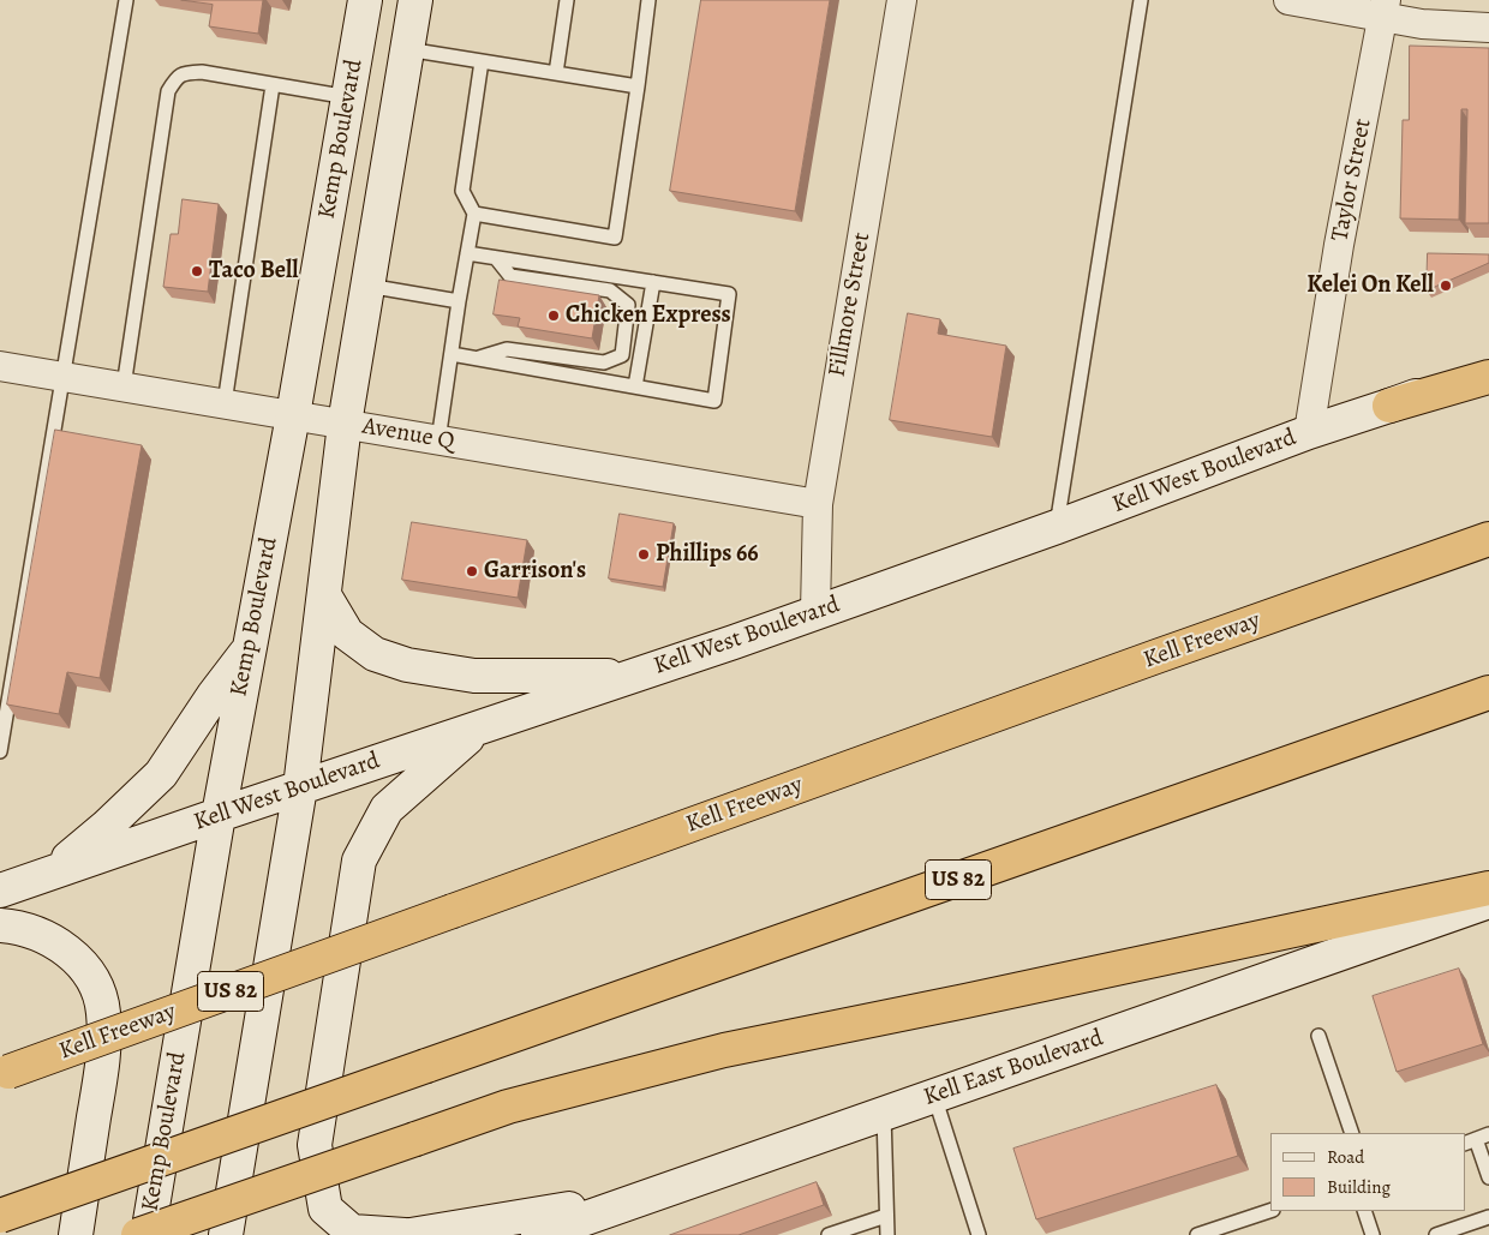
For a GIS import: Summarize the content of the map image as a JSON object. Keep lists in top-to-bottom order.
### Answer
{
  "streets": {
    "highway": ["Kell Freeway", "US 82"],
    "main road": ["Kemp Boulevard", "Kell West Boulevard", "Kell East Boulevard"],
    "street": ["Taylor Street", "Fillmore Street", "Avenue Q"]
  },
  "crossings": [
    ["Kemp Boulevard", "Avenue Q"],
    ["Kemp Boulevard", "Kell West Boulevard"],
    ["Taylor Street", "Kell West Boulevard"],
    ["Fillmore Street", "Avenue Q"],
    ["Fillmore Street", "Kell West Boulevard"]
  ],
  "places": [
    "Taco Bell",
    "Kelei On Kell",
    "Chicken Express",
    "Phillips 66",
    "Garrison's"
  ],
  "legend": ["Road", "Building"]
}
